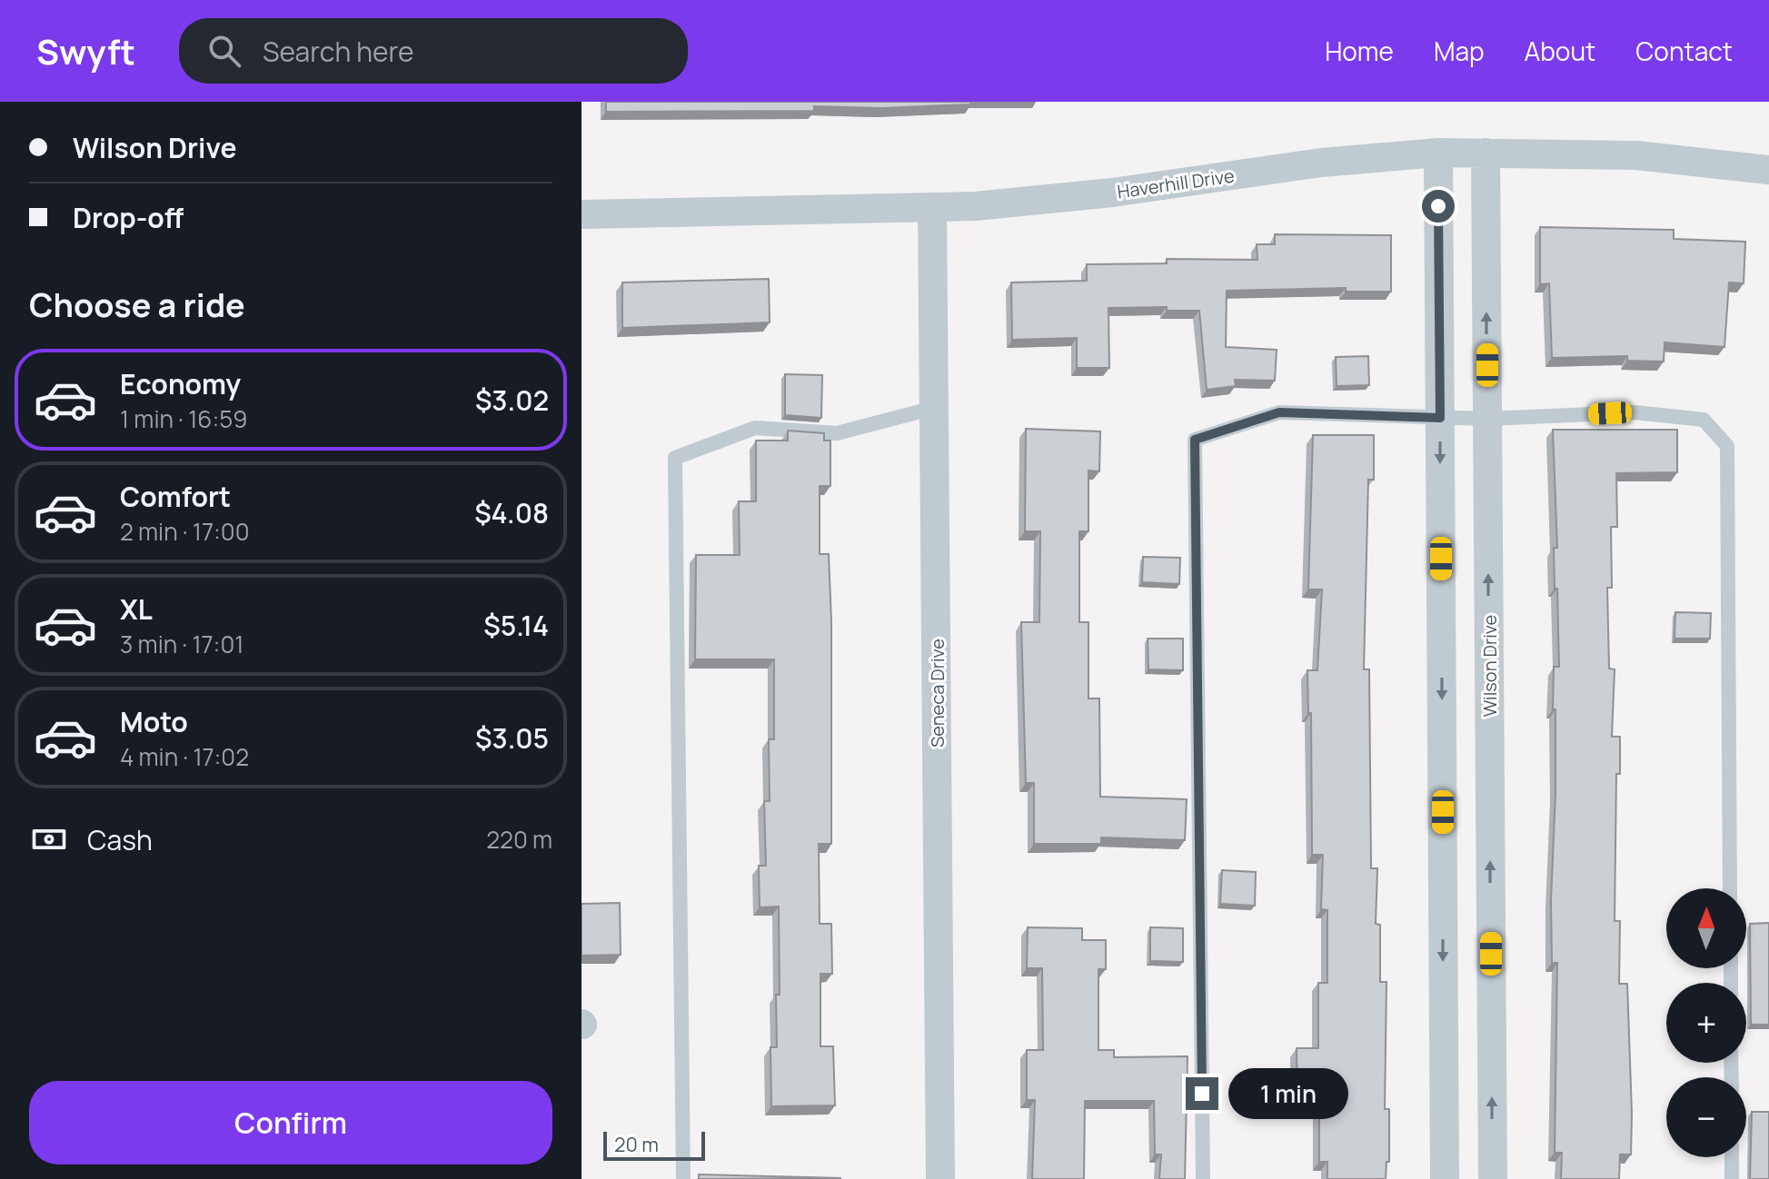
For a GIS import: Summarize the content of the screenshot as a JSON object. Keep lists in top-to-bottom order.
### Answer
{
  "streets": {
    "street": ["Haverhill Drive", "Wilson Drive", "Seneca Drive"]
  },
  "crossings": [
    ["Haverhill Drive", "Wilson Drive"],
    ["Haverhill Drive", "Seneca Drive"]
  ],
  "scale_bar": "20 m",
  "north": "top",
  "page": {
    "header": "Swyft",
    "search": "Search here",
    "nav": [
      "Home",
      "Map",
      "About",
      "Contact"
    ],
    "banner": ["Wilson Drive", "Drop-off"],
    "heading": "Choose a ride",
    "list": [
      {
        "name": "Economy",
        "note": "1 min · 16:59",
        "value": "$3.02"
      },
      {
        "name": "Comfort",
        "note": "2 min · 17:00",
        "value": "$4.08"
      },
      {
        "name": "XL",
        "note": "3 min · 17:01",
        "value": "$5.14"
      },
      {
        "name": "Moto",
        "note": "4 min · 17:02",
        "value": "$3.05"
      }
    ],
    "pay": ["Cash", "220 m"],
    "map_buttons": ["+", "−"],
    "buttons": "Confirm",
    "bubble": "1 min",
    "scale": "20 m"
  }
}
